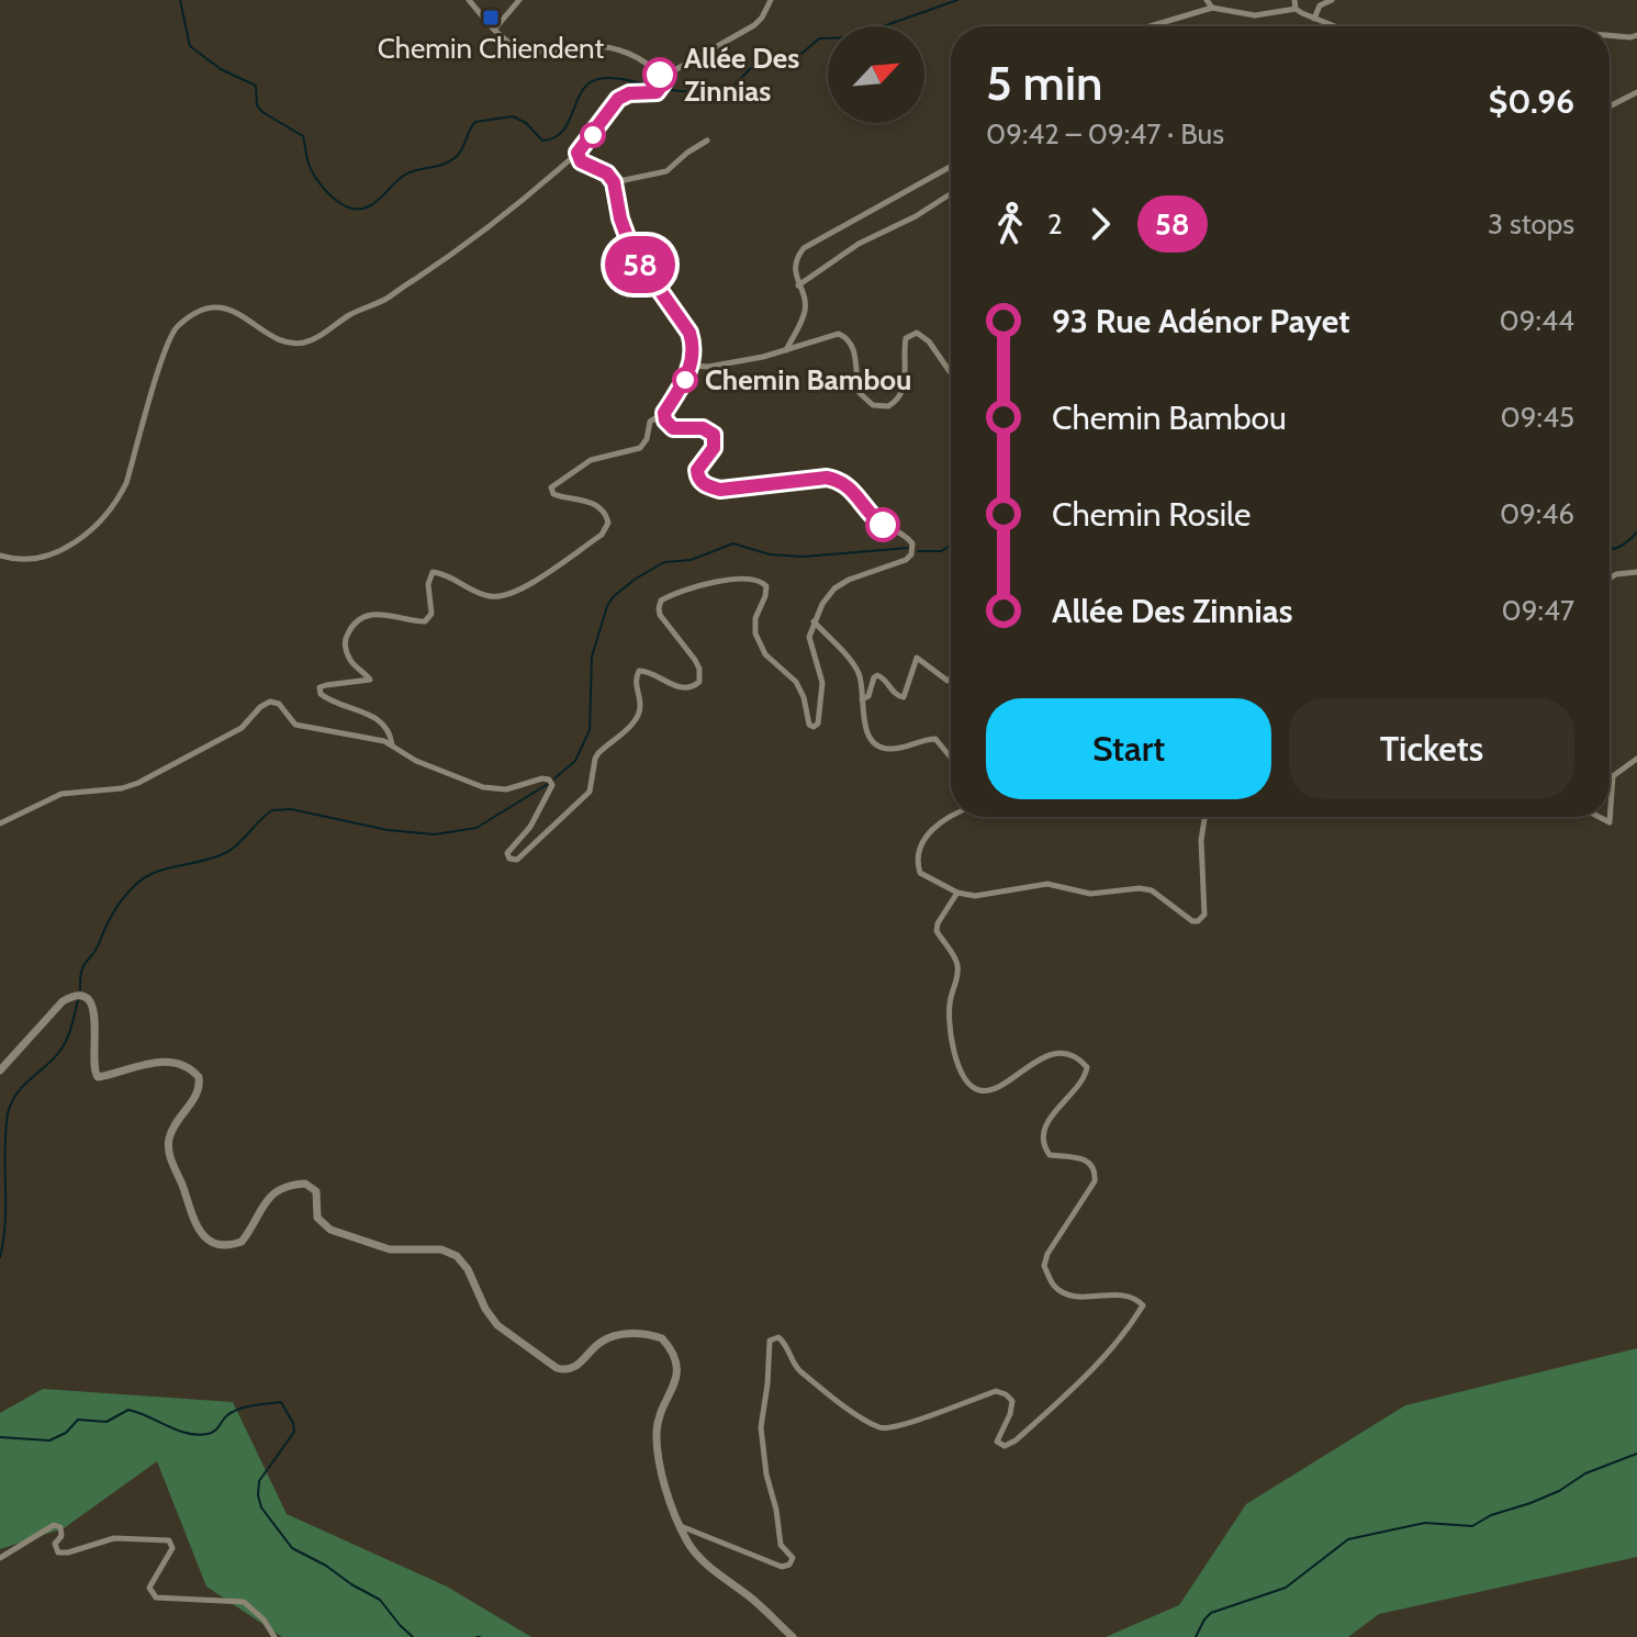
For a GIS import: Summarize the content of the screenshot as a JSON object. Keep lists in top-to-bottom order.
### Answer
{
  "places": {
    "transit": ["Chemin Chiendent"],
    "other": ["Allée Des Zinnias", "Chemin Bambou"]
  },
  "lines": ["bus line 58"],
  "north": "top right",
  "page": {
    "on_map": "58",
    "heading": ["5 min", "09:42 – 09:47 · Bus", "$0.96"],
    "legs": ["2", "58", "3 stops"],
    "list": [
      {
        "name": "93 Rue Adénor Payet",
        "value": "09:44"
      },
      {
        "name": "Chemin Bambou",
        "value": "09:45"
      },
      {
        "name": "Chemin Rosile",
        "value": "09:46"
      },
      {
        "name": "Allée Des Zinnias",
        "value": "09:47"
      }
    ],
    "buttons": ["Start", "Tickets"]
  }
}
